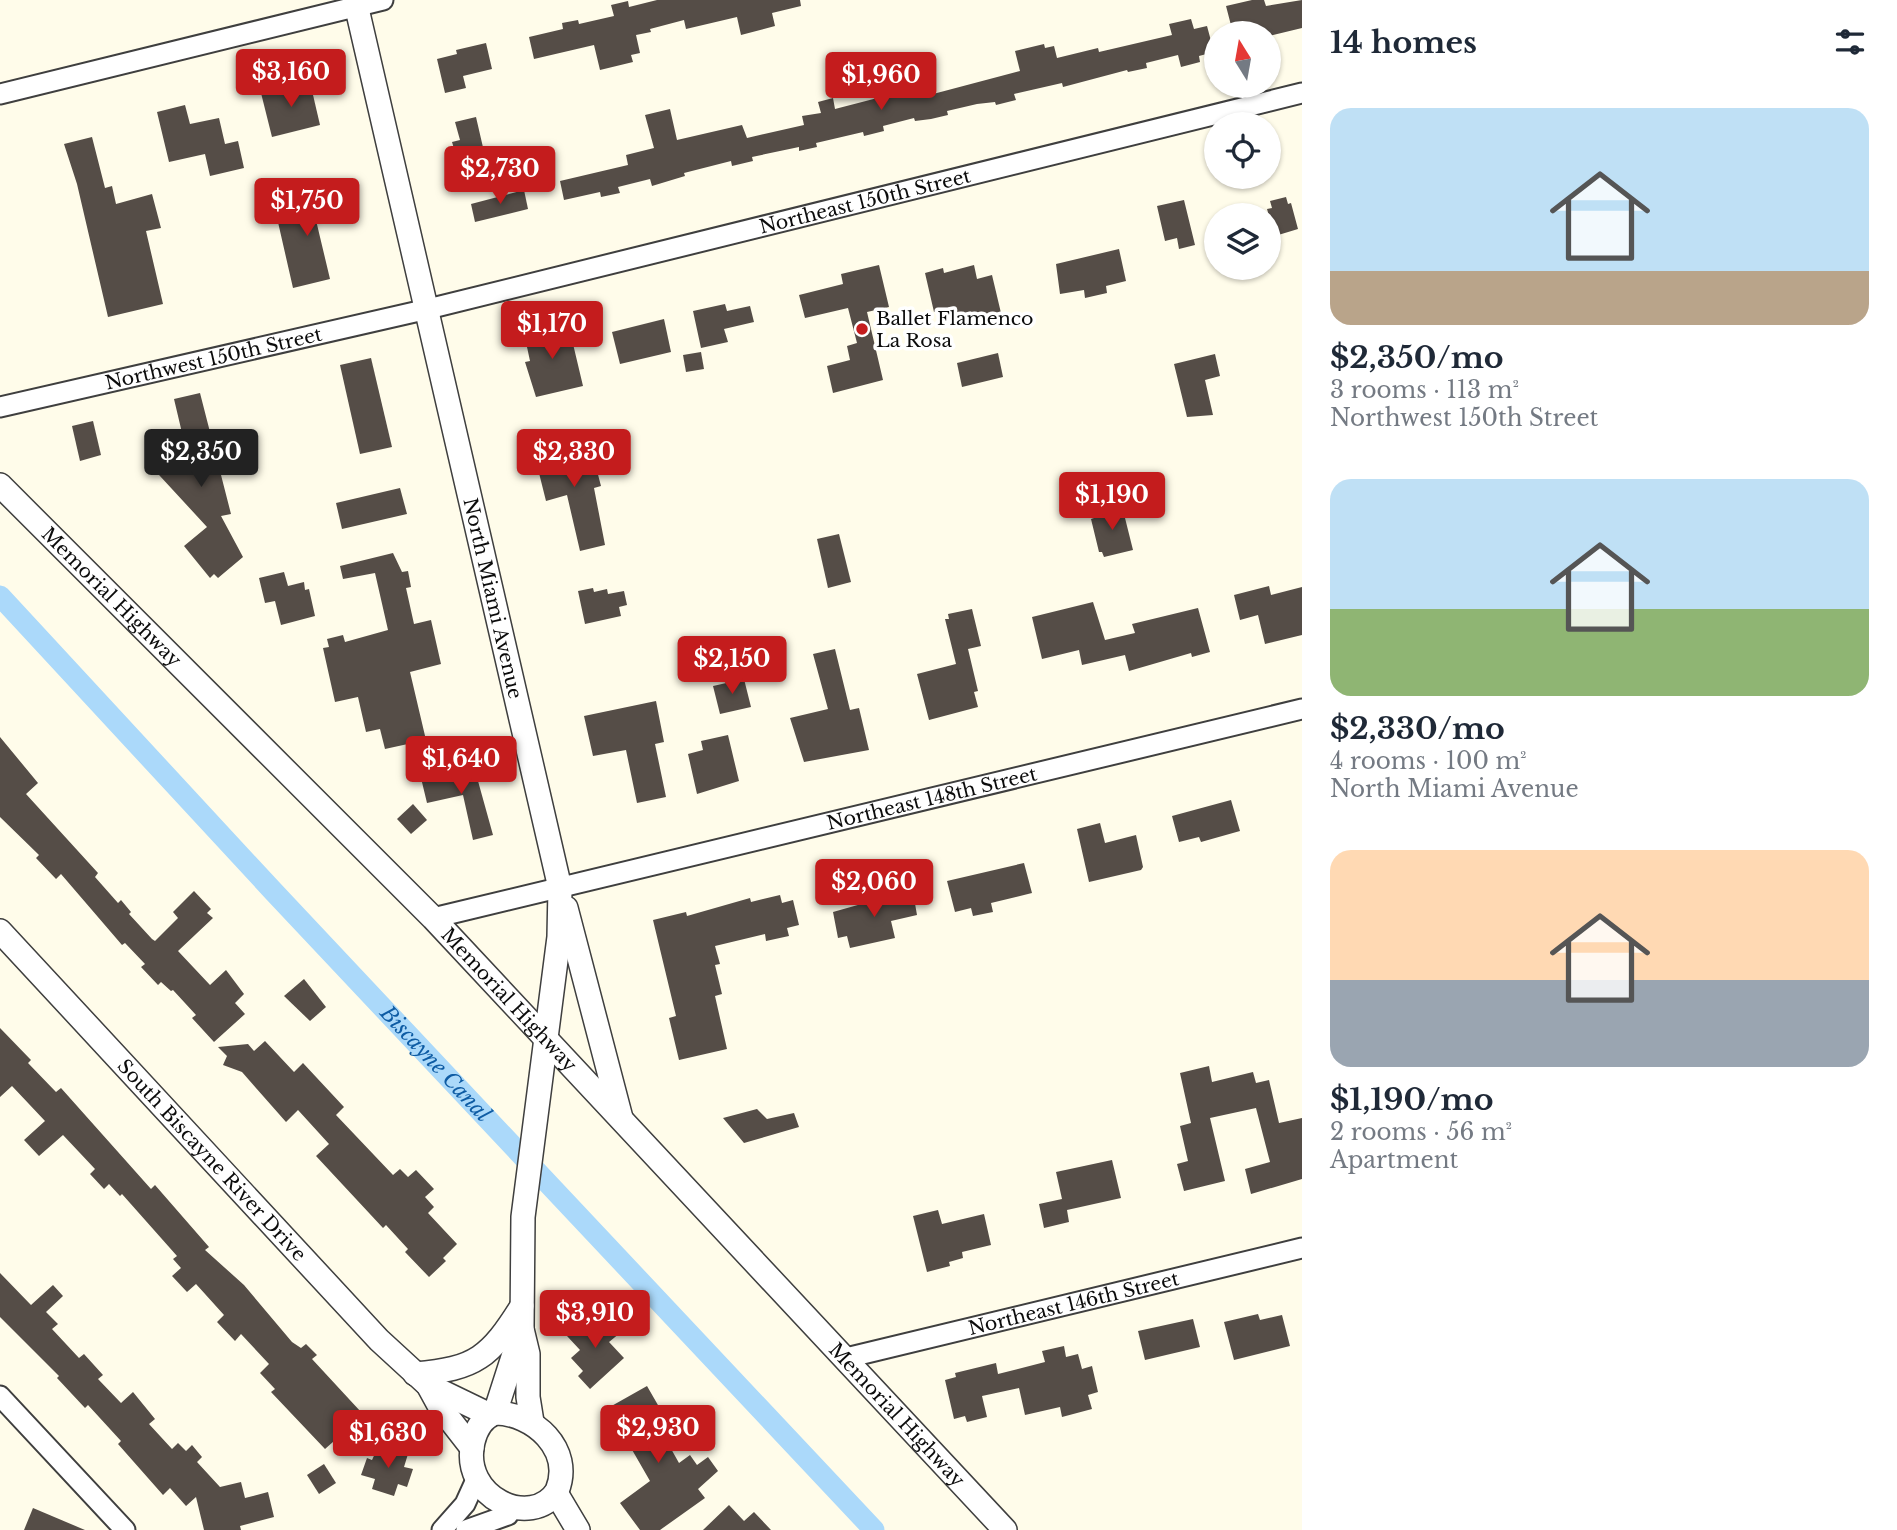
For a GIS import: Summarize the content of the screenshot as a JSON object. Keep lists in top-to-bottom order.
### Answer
{
  "streets": {
    "street": [
      "Northeast 150th Street",
      "Northwest 150th Street",
      "Memorial Highway",
      "North Miami Avenue",
      "Northeast 148th Street",
      "South Biscayne River Drive",
      "Northeast 146th Street"
    ]
  },
  "crossings": [
    ["Northeast 150th Street", "Northwest 150th Street"],
    ["Northeast 150th Street", "North Miami Avenue"],
    ["Northwest 150th Street", "North Miami Avenue"],
    ["Memorial Highway", "North Miami Avenue"],
    ["Memorial Highway", "Northeast 148th Street"],
    ["Memorial Highway", "Northeast 146th Street"],
    ["North Miami Avenue", "Northeast 148th Street"],
    ["North Miami Avenue", "South Biscayne River Drive"]
  ],
  "water": ["Biscayne Canal"],
  "places": ["Ballet Flamenco La Rosa"],
  "north": "top",
  "page": {
    "heading": "14 homes",
    "price": [
      "$3,160",
      "$1,960",
      "$2,730",
      "$1,750",
      "$1,170",
      "$2,350",
      "$2,330",
      "$1,190",
      "$2,150",
      "$1,640",
      "$2,060",
      "$3,910",
      "$2,930",
      "$1,630"
    ],
    "list": [
      {
        "name": "$2,350/mo",
        "note": "3 rooms · 113 m² · Northwest 150th Street"
      },
      {
        "name": "$2,330/mo",
        "note": "4 rooms · 100 m² · North Miami Avenue"
      },
      {
        "name": "$1,190/mo",
        "note": "2 rooms · 56 m² · Apartment"
      }
    ]
  }
}
